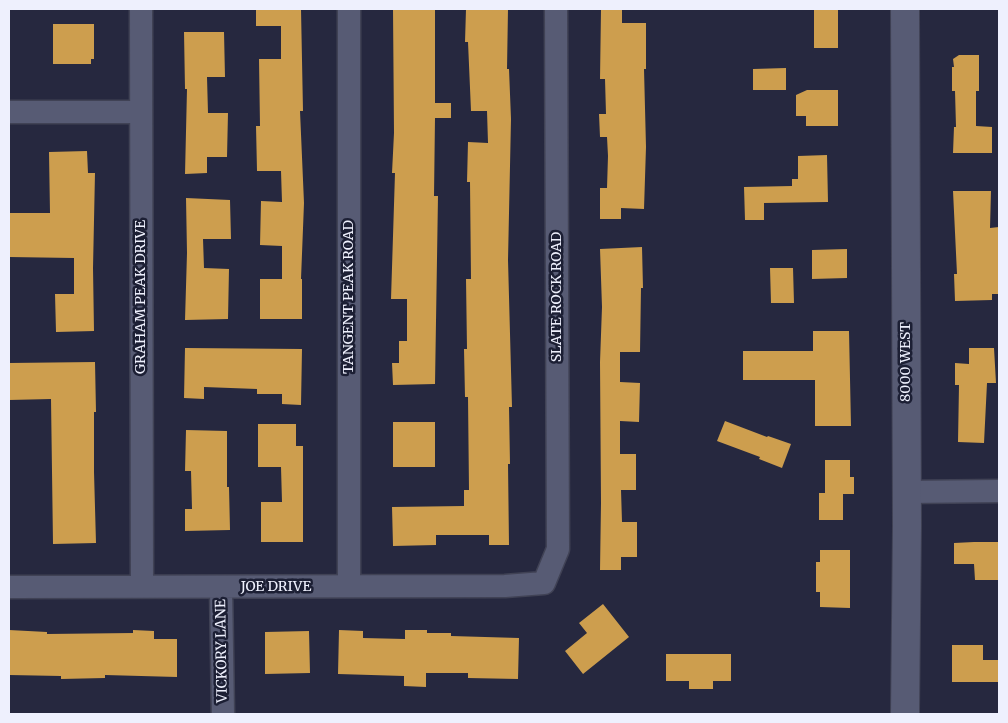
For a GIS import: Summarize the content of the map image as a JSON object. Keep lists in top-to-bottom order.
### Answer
{
  "streets": {
    "street": [
      "GRAHAM PEAK DRIVE",
      "TANGENT PEAK ROAD",
      "SLATE ROCK ROAD",
      "8000 WEST",
      "JOE DRIVE",
      "VICKORY LANE"
    ]
  },
  "crossings": [
    ["GRAHAM PEAK DRIVE", "JOE DRIVE"],
    ["TANGENT PEAK ROAD", "JOE DRIVE"],
    ["SLATE ROCK ROAD", "JOE DRIVE"],
    ["JOE DRIVE", "VICKORY LANE"]
  ]
}
